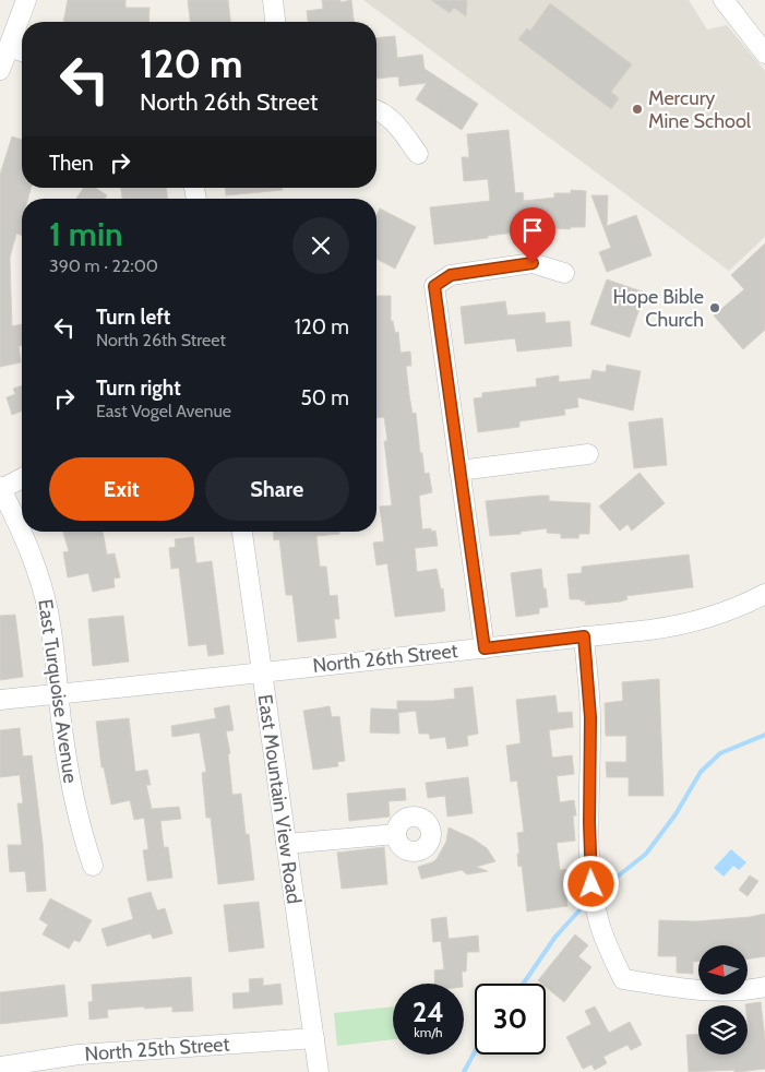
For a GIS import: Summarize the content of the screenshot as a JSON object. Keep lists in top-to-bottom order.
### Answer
{
  "streets": {
    "street": [
      "North 26th Street",
      "East Turquoise Avenue",
      "East Mountain View Road",
      "North 25th Street"
    ]
  },
  "crossings": [
    ["North 26th Street", "East Turquoise Avenue"],
    ["North 26th Street", "East Mountain View Road"],
    ["East Mountain View Road", "North 25th Street"]
  ],
  "places": ["Mercury Mine School", "Hope Bible Church"],
  "north": "left",
  "page": {
    "turn": ["120 m", "North 26th Street"],
    "then": "Then",
    "heading": ["1 min", "390 m · 22:00"],
    "list": [
      {
        "name": "Turn left",
        "note": "North 26th Street",
        "value": "120 m"
      },
      {
        "name": "Turn right",
        "note": "East Vogel Avenue",
        "value": "50 m"
      }
    ],
    "buttons": ["Exit", "Share"],
    "speed": "24 km/h",
    "limit": "30"
  }
}
